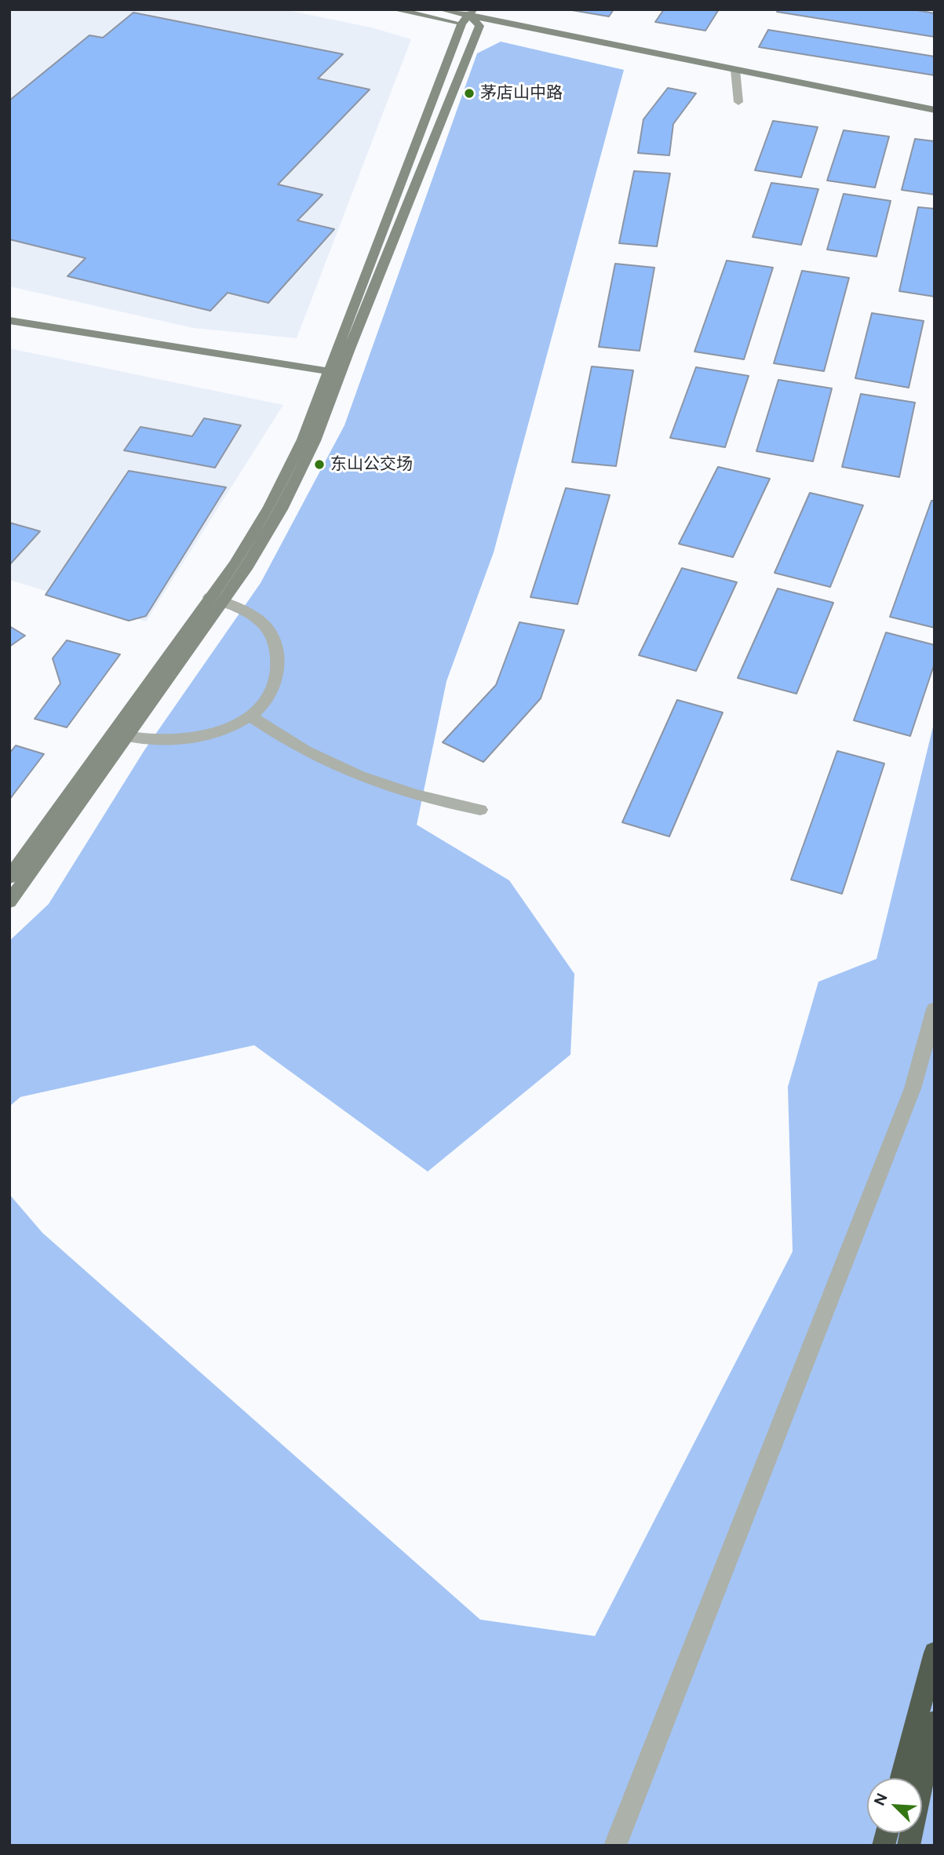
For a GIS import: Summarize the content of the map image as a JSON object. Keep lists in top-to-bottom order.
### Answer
{
  "places": ["茅店山中路", "东山公交场"],
  "north": "top left"
}
